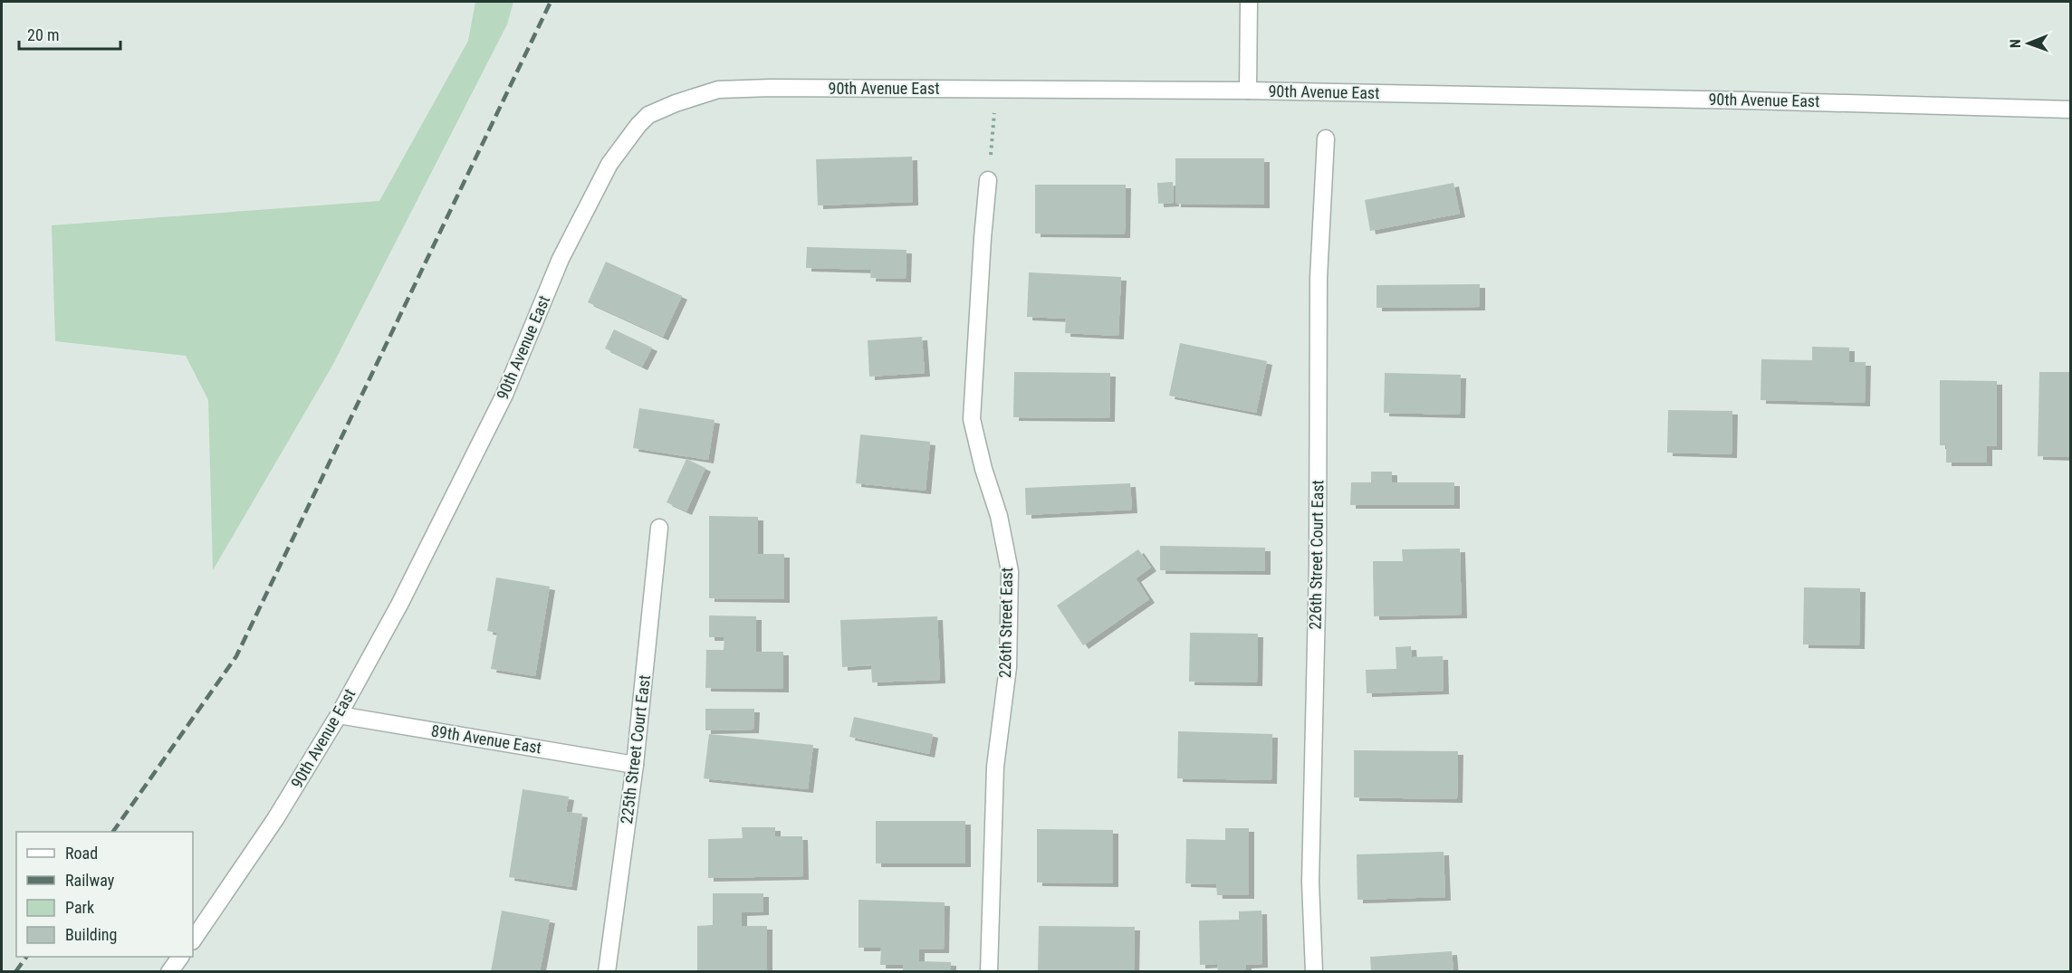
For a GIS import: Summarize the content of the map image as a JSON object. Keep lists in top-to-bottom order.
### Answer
{
  "streets": {
    "street": [
      "90th Avenue East",
      "226th Street Court East",
      "226th Street East",
      "89th Avenue East",
      "225th Street Court East"
    ]
  },
  "crossings": [
    ["90th Avenue East", "89th Avenue East"],
    ["89th Avenue East", "225th Street Court East"]
  ],
  "legend": [
    "Road",
    "Railway",
    "Park",
    "Building"
  ],
  "scale_bar": "20 m",
  "north": "left"
}
